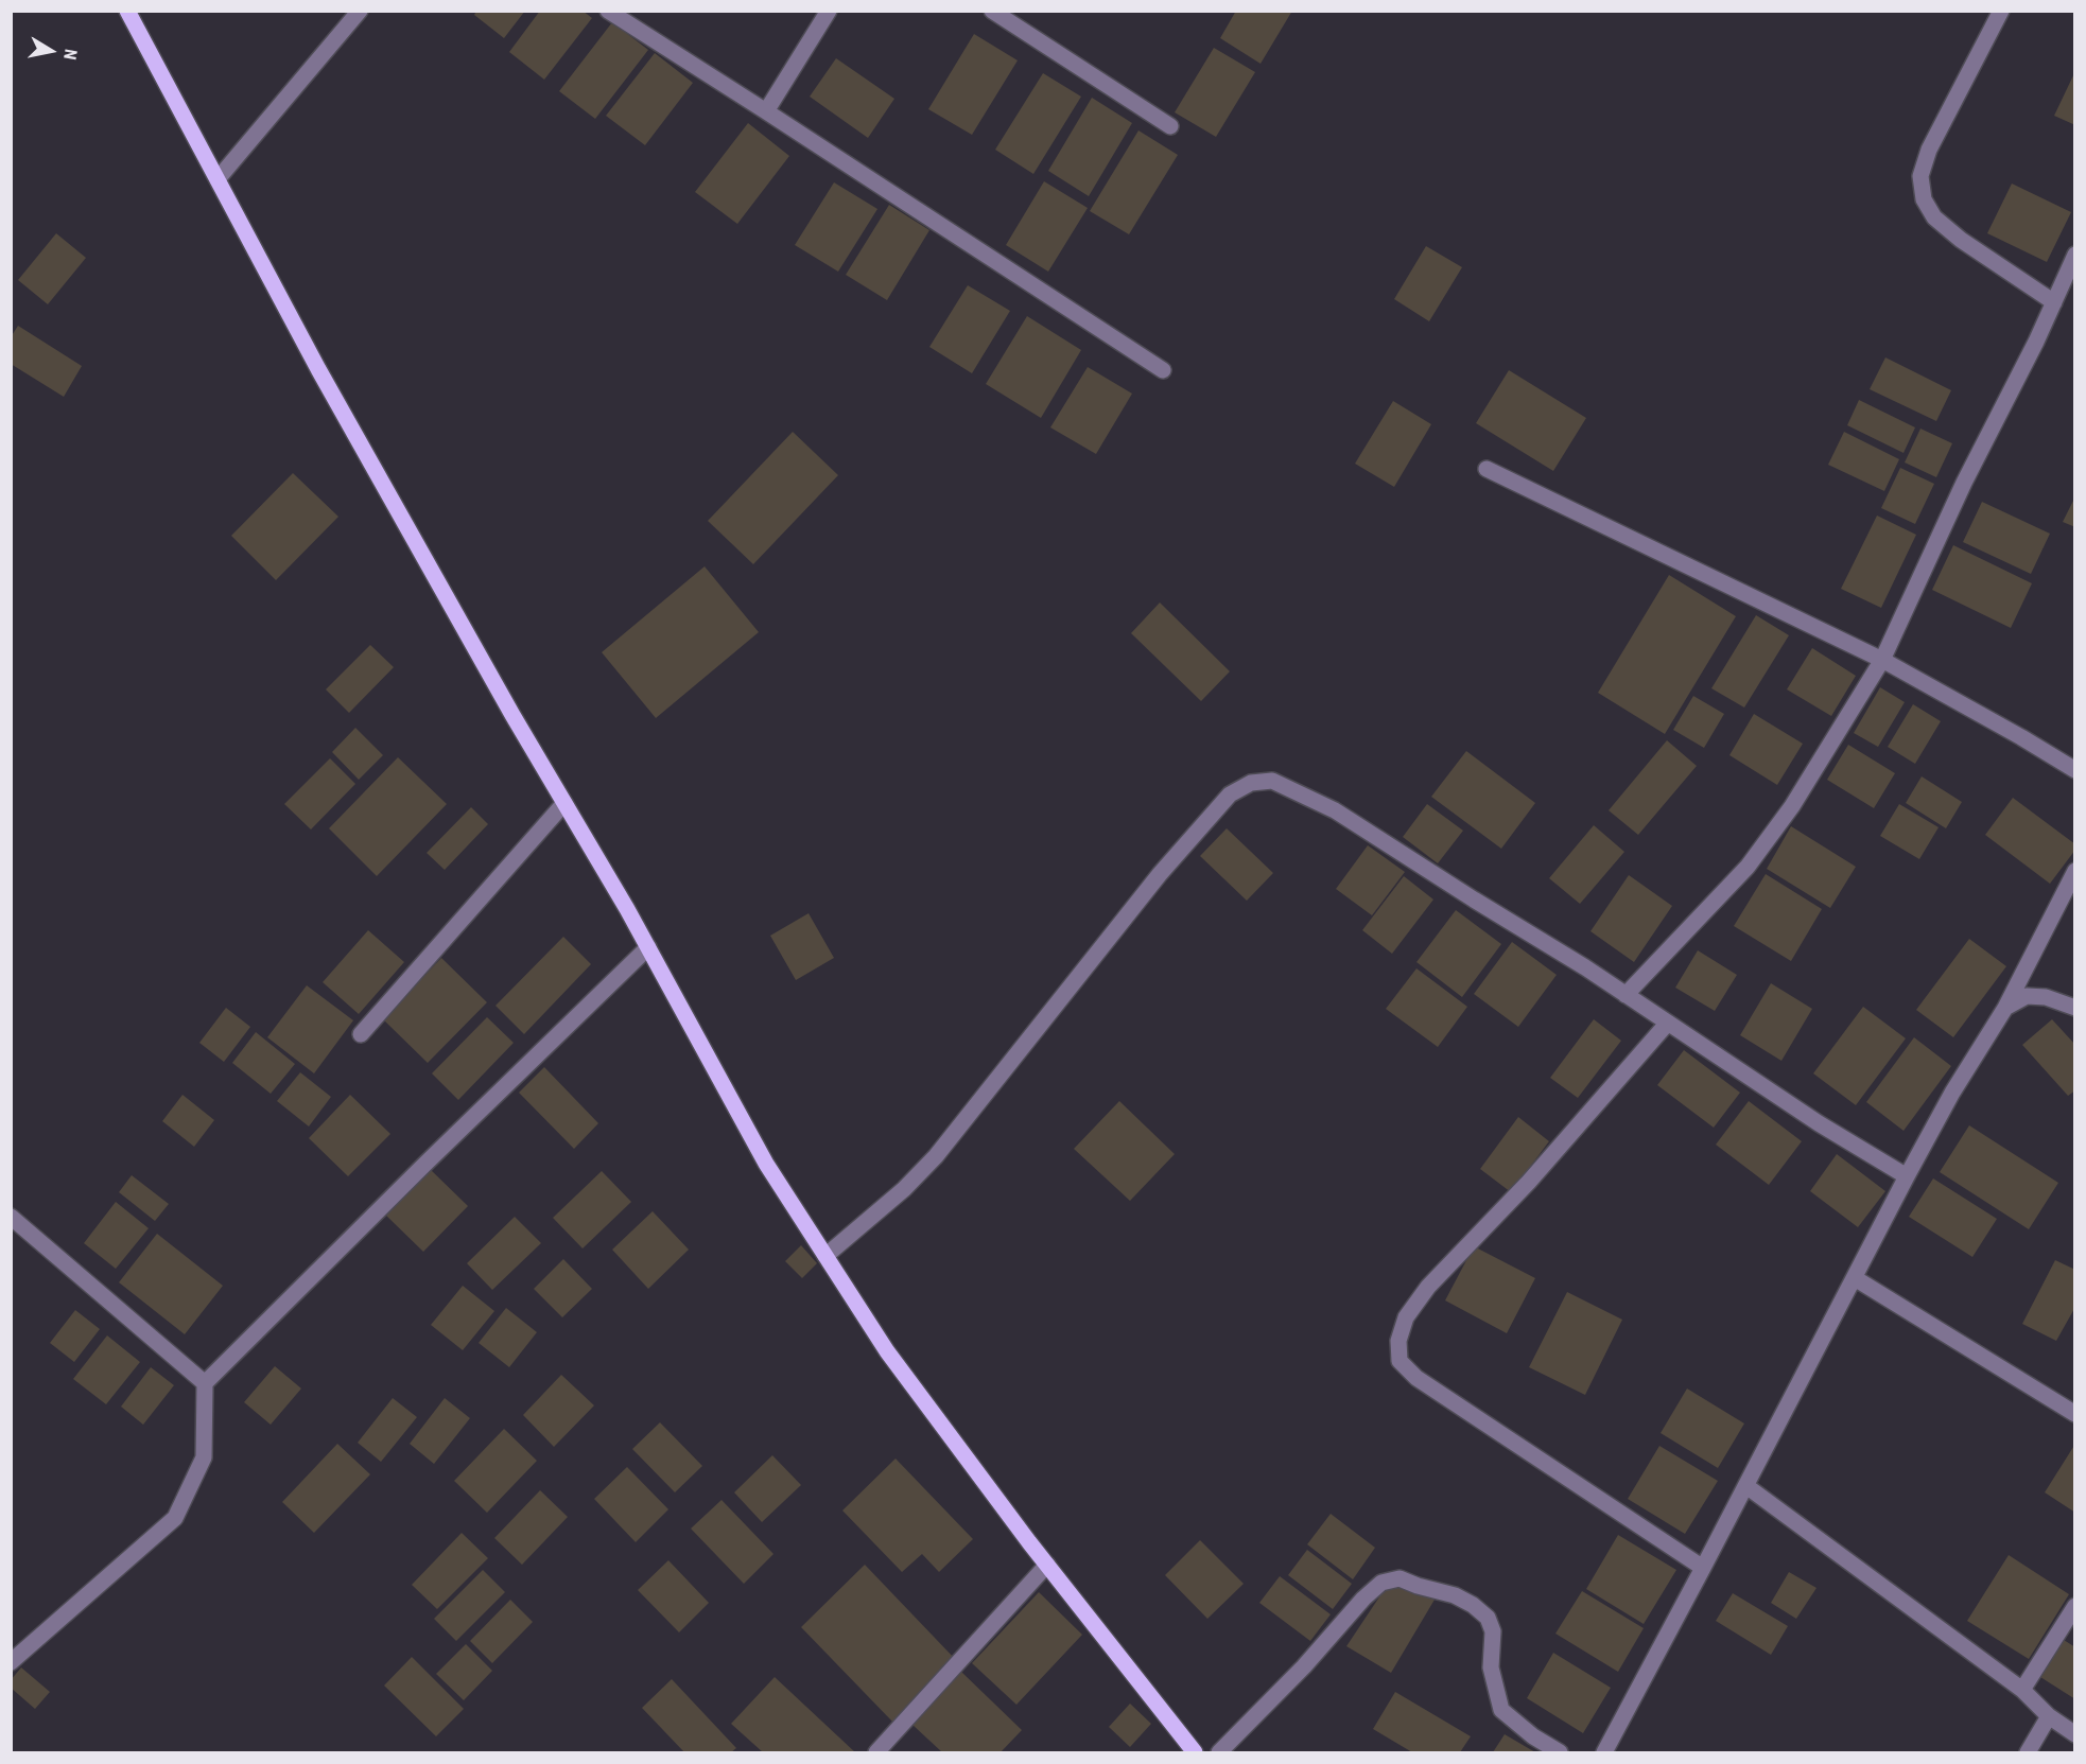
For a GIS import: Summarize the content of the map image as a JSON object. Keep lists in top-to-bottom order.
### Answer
{
  "north": "right"
}
